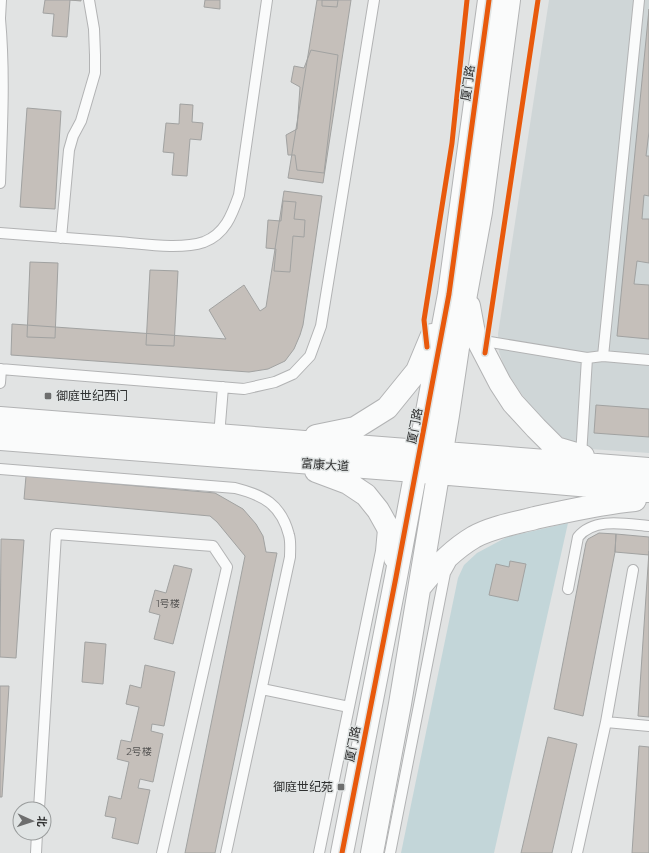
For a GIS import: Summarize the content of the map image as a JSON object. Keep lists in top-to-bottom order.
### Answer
{
  "streets": {
    "street": ["厦门路", "富康大道"]
  },
  "crossings": [
    ["厦门路", "富康大道"]
  ],
  "places": {
    "transit": ["御庭世纪西门", "御庭世纪苑"]
  },
  "house_numbers": ["1号楼", "2号楼"],
  "north": "right"
}
